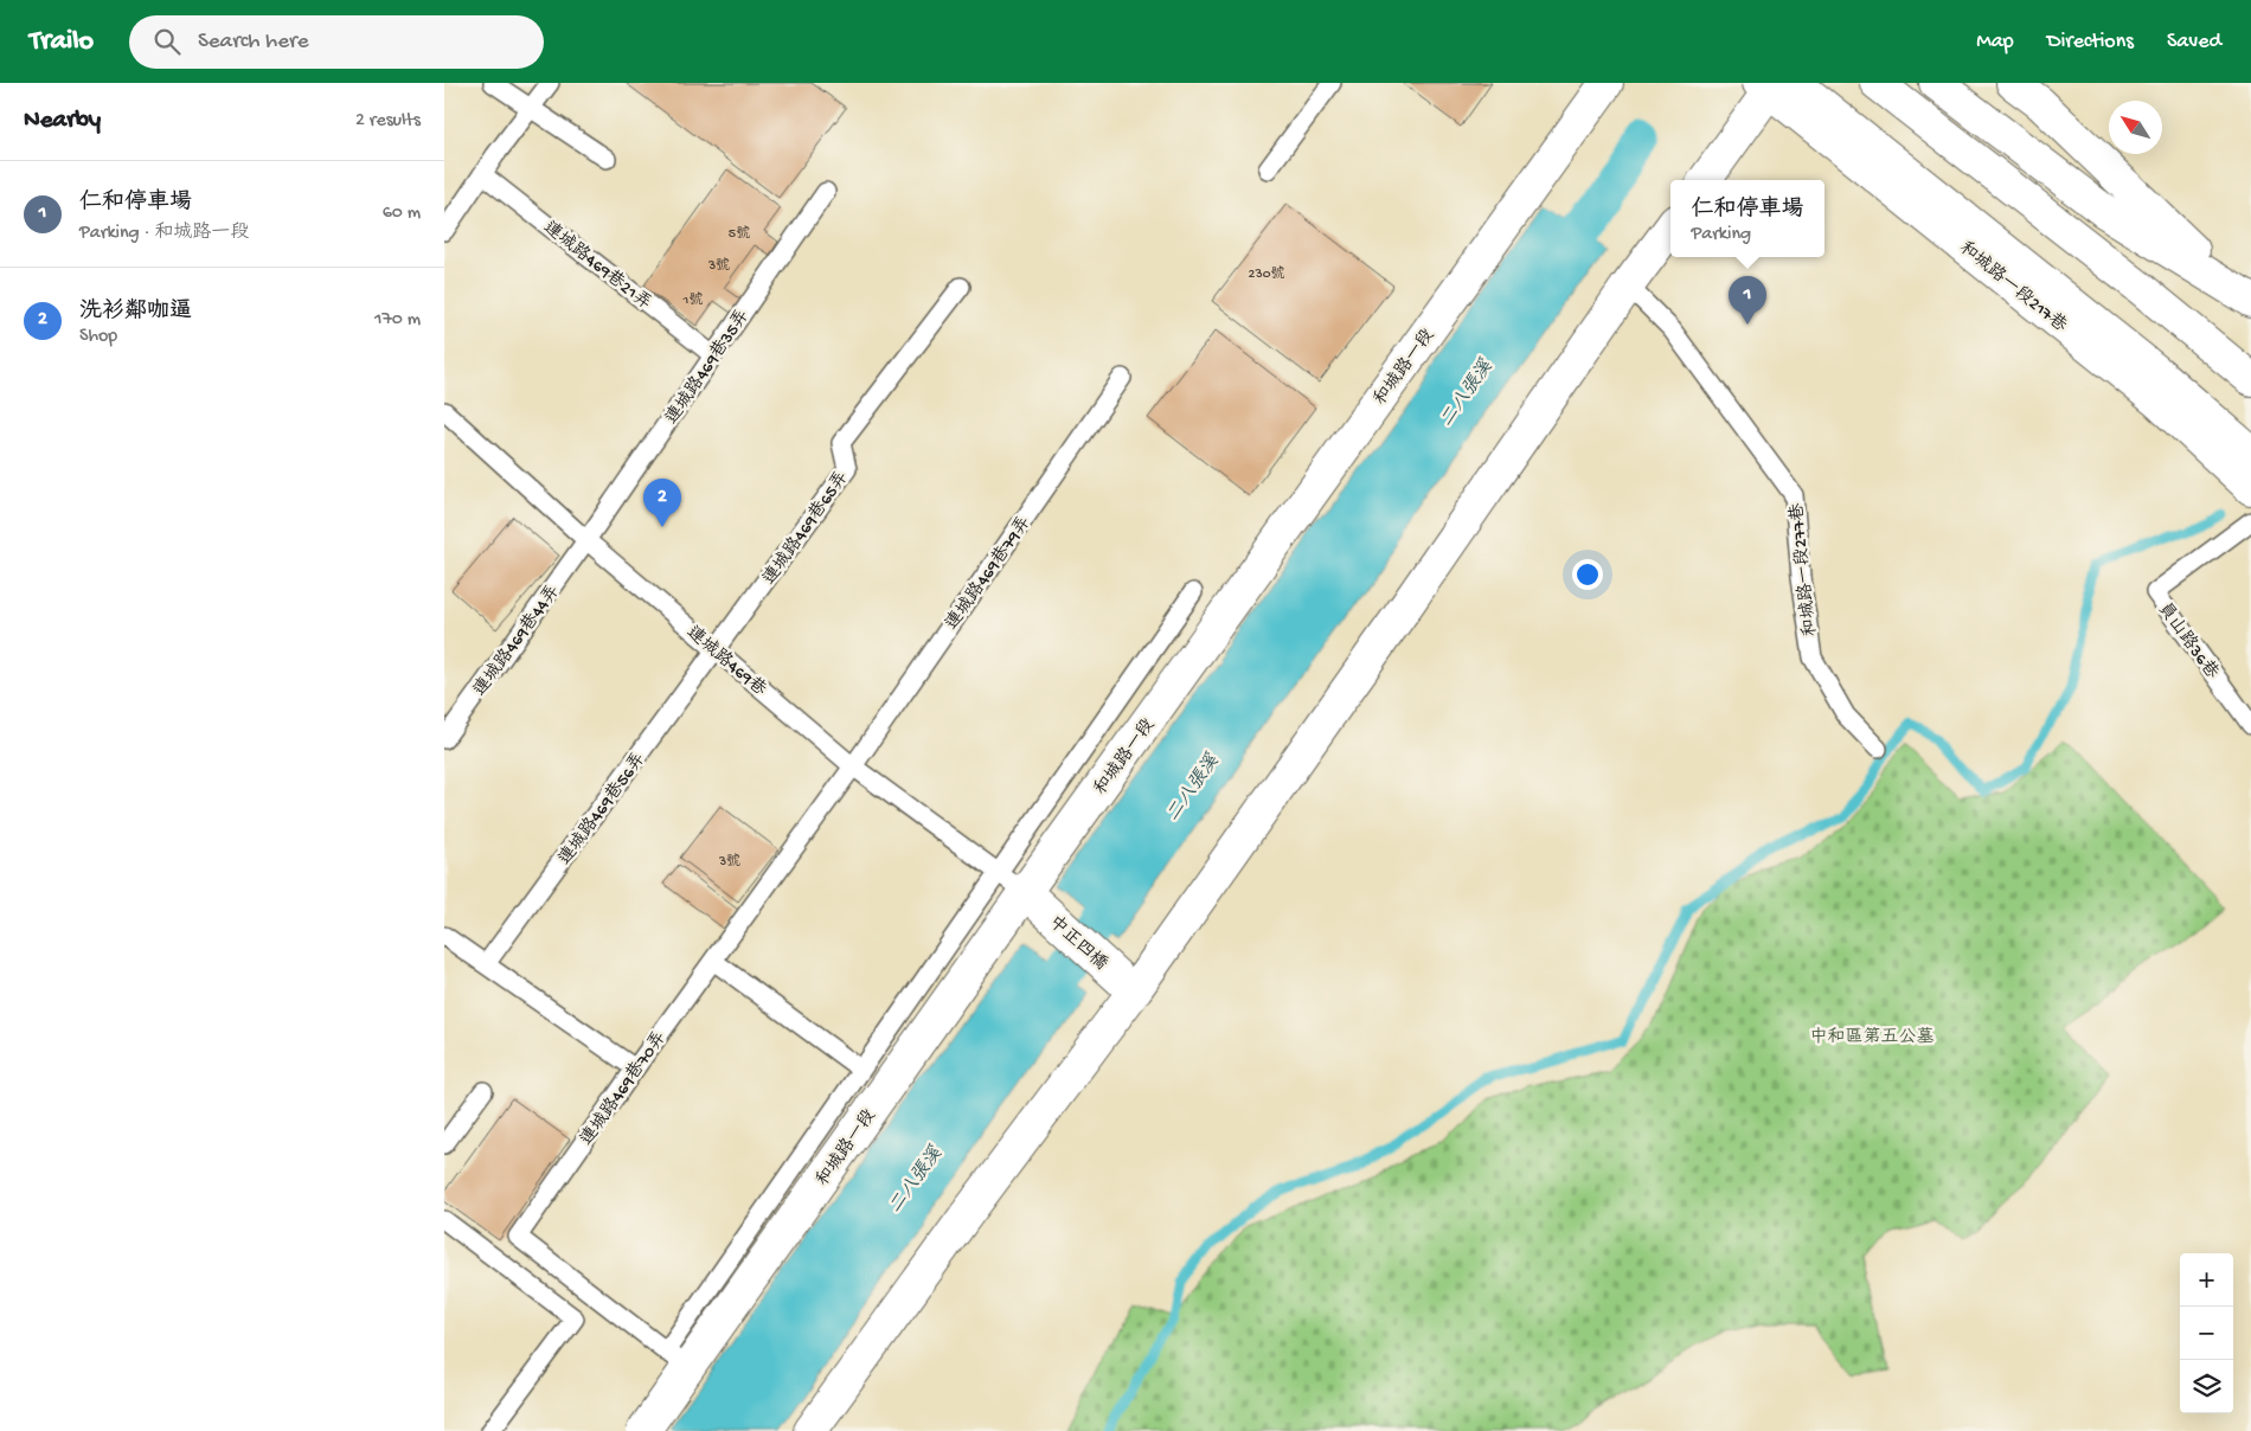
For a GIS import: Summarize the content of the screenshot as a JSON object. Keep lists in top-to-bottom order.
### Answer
{
  "streets": {
    "main road": ["和城路一段217巷", "和城路一段", "中正四橋"],
    "lane": [
      "連城路469巷21弄",
      "連城路469巷35弄",
      "連城路469巷65弄",
      "和城路一段277巷",
      "連城路469巷79弄",
      "連城路469巷44弄",
      "員山路36巷",
      "連城路469巷",
      "連城路469巷56弄",
      "連城路469巷70弄"
    ]
  },
  "crossings": [
    ["連城路469巷21弄", "連城路469巷35弄"],
    ["連城路469巷35弄", "連城路469巷44弄"],
    ["連城路469巷35弄", "連城路469巷"],
    ["和城路一段", "連城路469巷"],
    ["和城路一段", "中正四橋"],
    ["和城路一段", "連城路469巷70弄"],
    ["連城路469巷65弄", "連城路469巷"],
    ["連城路469巷65弄", "連城路469巷56弄"],
    ["連城路469巷79弄", "連城路469巷"],
    ["連城路469巷79弄", "連城路469巷70弄"],
    ["連城路469巷44弄", "連城路469巷"],
    ["連城路469巷", "連城路469巷56弄"],
    ["連城路469巷", "中正四橋"],
    ["連城路469巷", "連城路469巷70弄"]
  ],
  "water": ["二八張溪"],
  "parks": ["中和區第五公墓"],
  "house_numbers": [
    "5號",
    "3號",
    "230號",
    "1號",
    "3號"
  ],
  "north": "top left",
  "page": {
    "header": "Trailo",
    "search": "Search here",
    "nav": ["Map", "Directions", "Saved"],
    "heading": ["Nearby", "2 results"],
    "list": [
      {
        "mark": "1",
        "name": "仁和停車場",
        "note": "Parking · 和城路一段",
        "value": "60 m"
      },
      {
        "mark": "2",
        "name": "洗衫鄰咖逼",
        "note": "Shop",
        "value": "170 m"
      }
    ],
    "popup": ["仁和停車場", "Parking"],
    "pins": ["1", "2"],
    "map_buttons": ["+", "−"]
  }
}
